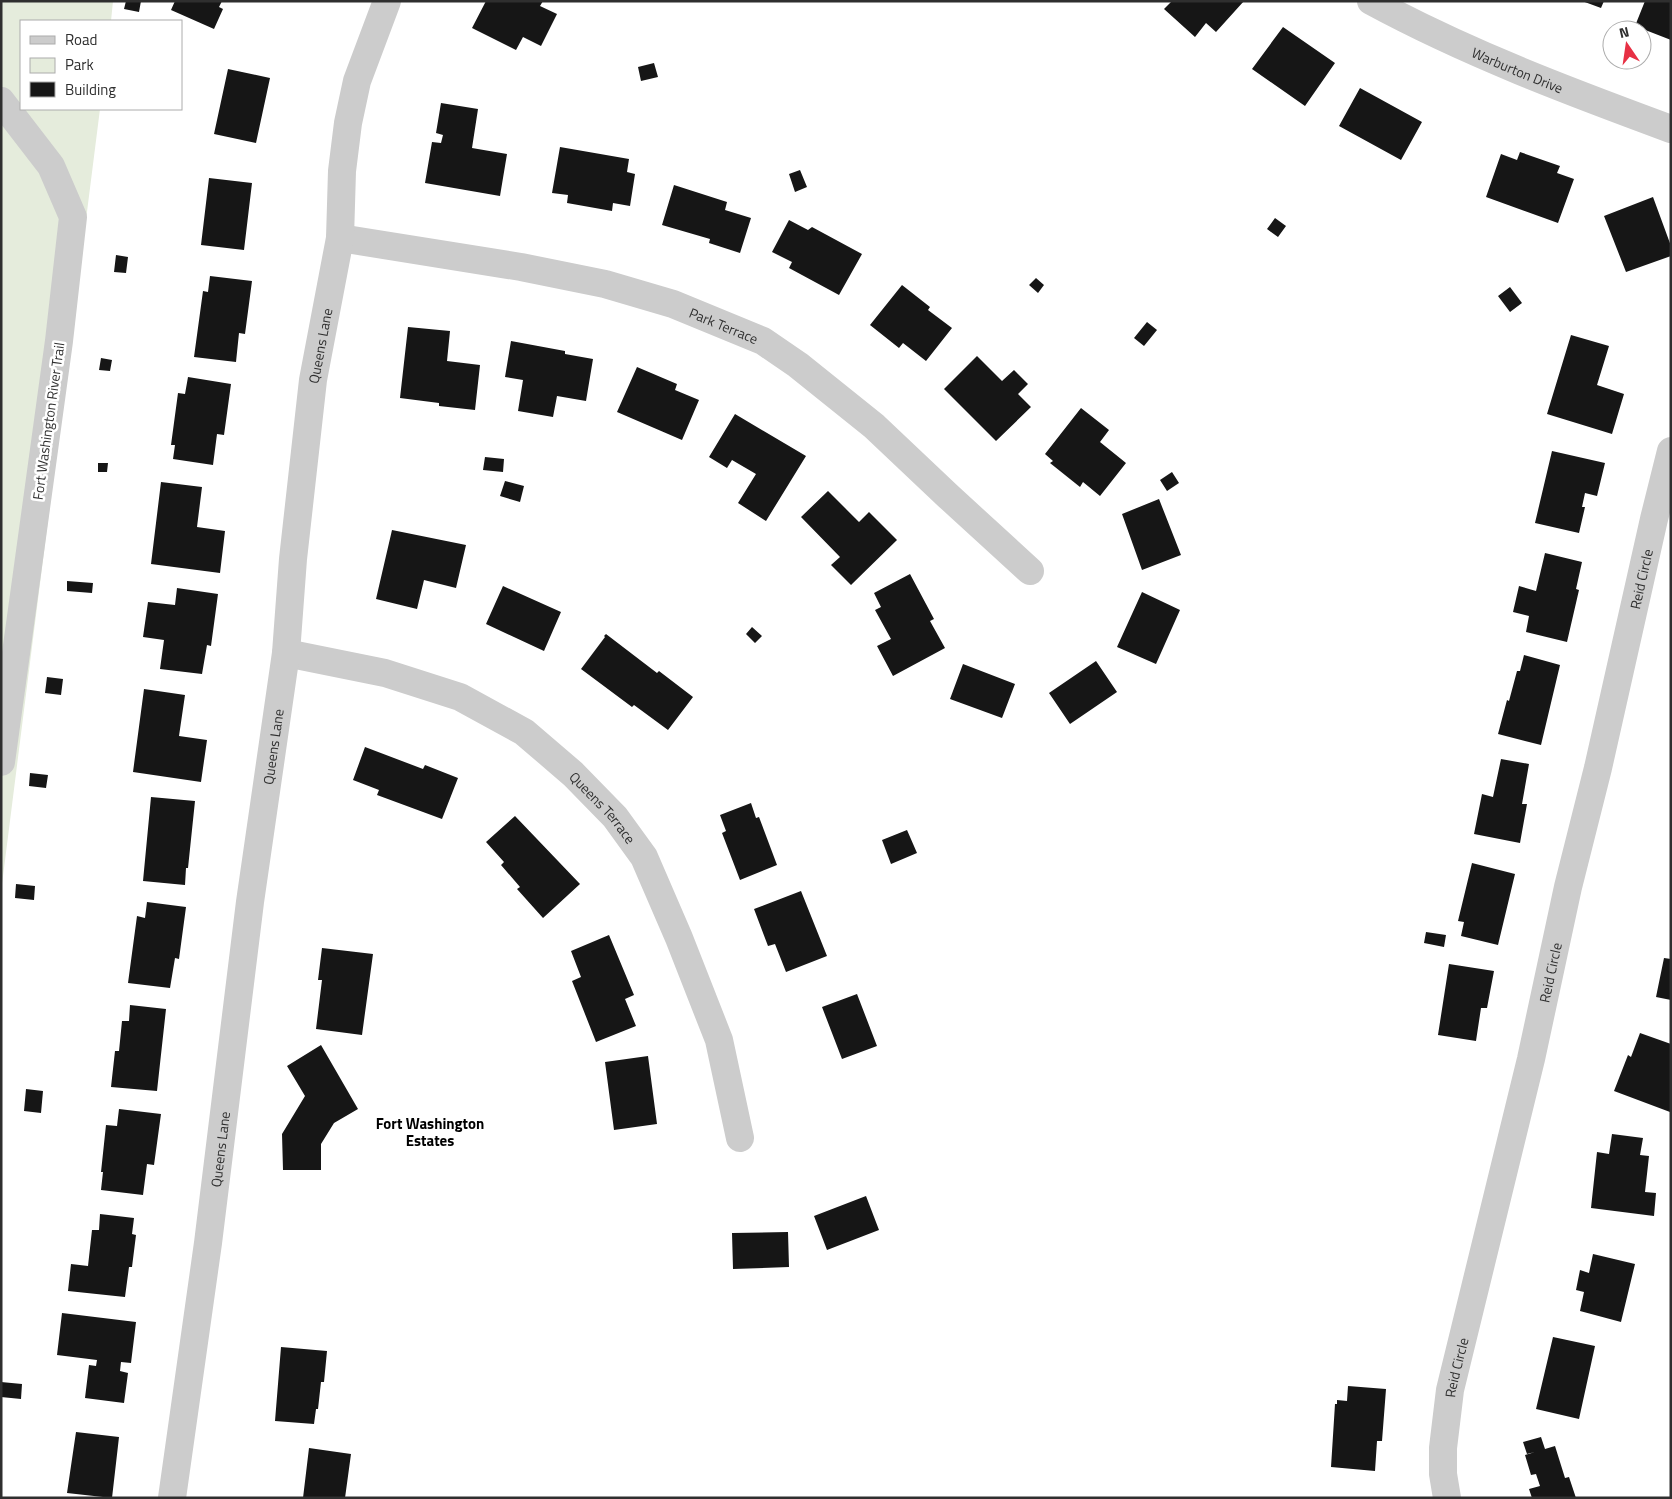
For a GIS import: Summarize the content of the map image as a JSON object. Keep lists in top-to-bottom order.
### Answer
{
  "streets": {
    "street": [
      "Warburton Drive",
      "Park Terrace",
      "Queens Lane",
      "Fort Washington River Trail",
      "Reid Circle",
      "Queens Terrace"
    ]
  },
  "crossings": [
    ["Park Terrace", "Queens Lane"],
    ["Queens Lane", "Queens Terrace"]
  ],
  "districts": ["Fort Washington Estates"],
  "legend": ["Road", "Park", "Building"],
  "north": "top"
}
